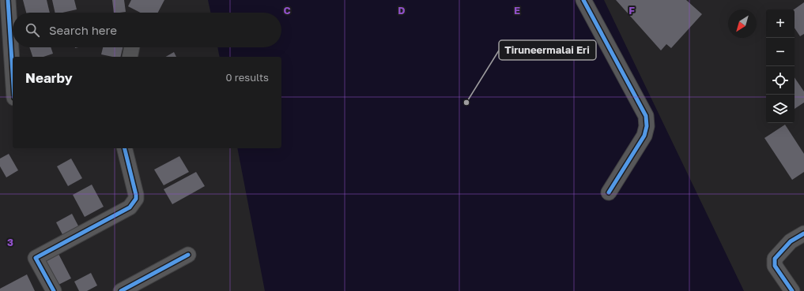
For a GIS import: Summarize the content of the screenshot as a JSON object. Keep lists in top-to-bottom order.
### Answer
{
  "places": ["Tiruneermalai Eri"],
  "north": "bottom left",
  "page": {
    "map_buttons": ["+", "−"],
    "search": "Search here",
    "heading": ["Nearby", "0 results"]
  },
  "grid": {
    "columns": [
      "C",
      "D",
      "E",
      "F"
    ],
    "rows": ["3"]
  }
}
